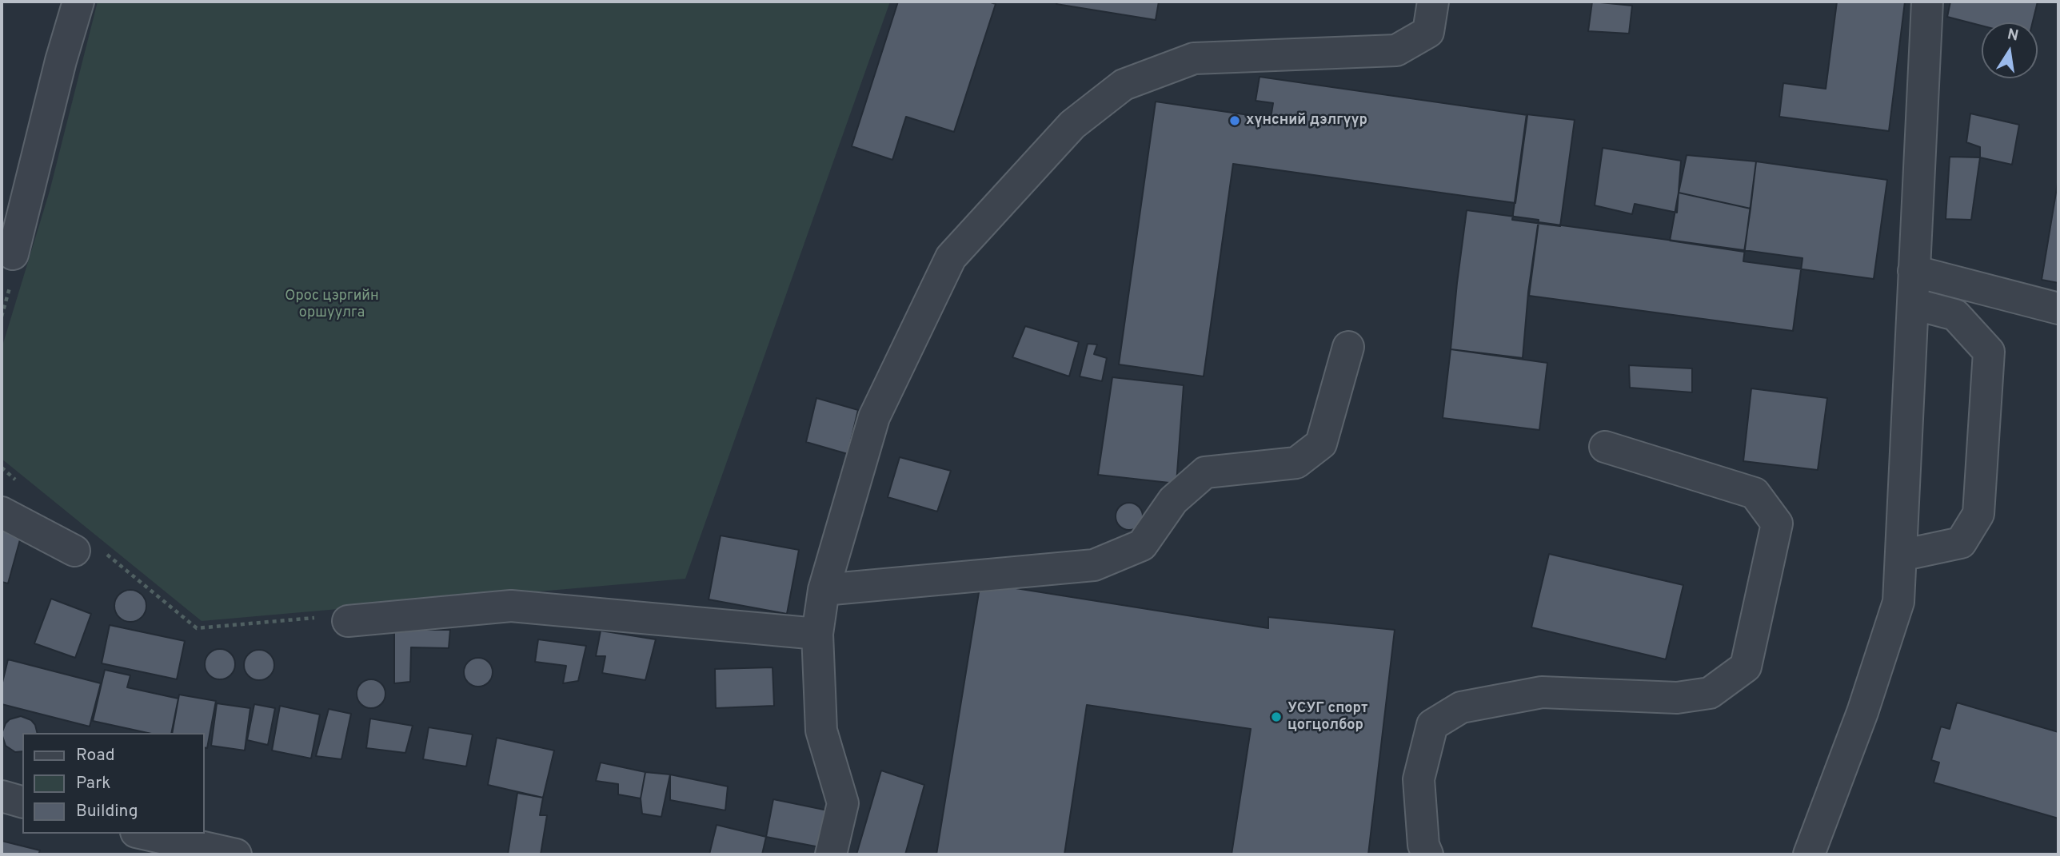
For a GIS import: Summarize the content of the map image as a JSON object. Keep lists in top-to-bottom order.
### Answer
{
  "parks": ["Орос цэргийн оршуулга"],
  "places": ["хүнсний дэлгүүр", "УСУГ спорт цогцолбор"],
  "legend": ["Road", "Park", "Building"],
  "north": "top"
}
